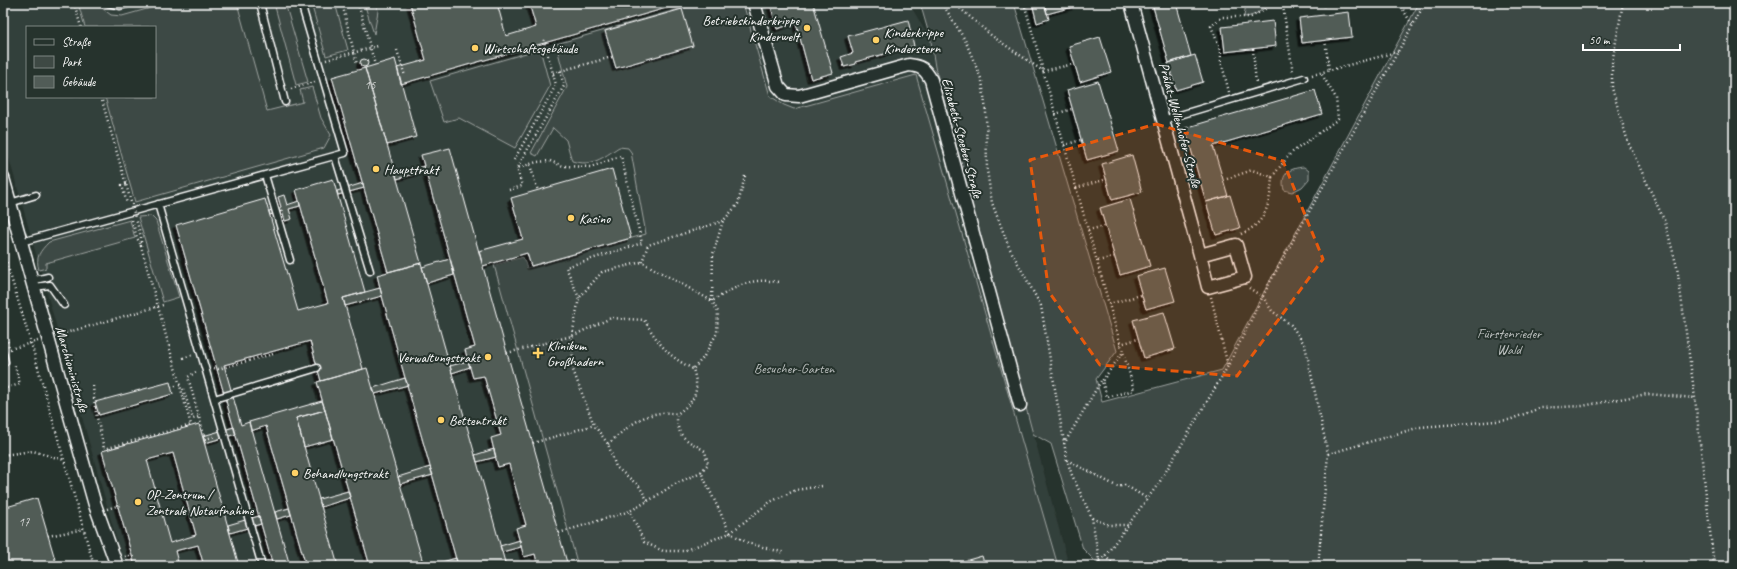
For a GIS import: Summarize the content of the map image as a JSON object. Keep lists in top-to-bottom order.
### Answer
{
  "streets": {
    "street": ["Prälat-Wellenhofer-Straße", "Elisabeth-Stoeber-Straße", "Marchioninistraße"]
  },
  "parks": ["Fürstenrieder Wald", "Besucher-Garten"],
  "places": {
    "other": [
      "Betriebskinderkrippe Kinderwelt",
      "Kinderkrippe Kinderstern",
      "Wirtschaftsgebäude",
      "Haupttrakt",
      "Kasino",
      "Verwaltungstrakt",
      "Bettentrakt",
      "Behandlungstrakt",
      "OP-Zentrum / Zentrale Notaufnahme"
    ],
    "health": ["Klinikum Großhadern"]
  },
  "house_numbers": ["15", "17"],
  "legend": ["Straße", "Park", "Gebäude"],
  "scale_bar": "50 m"
}
